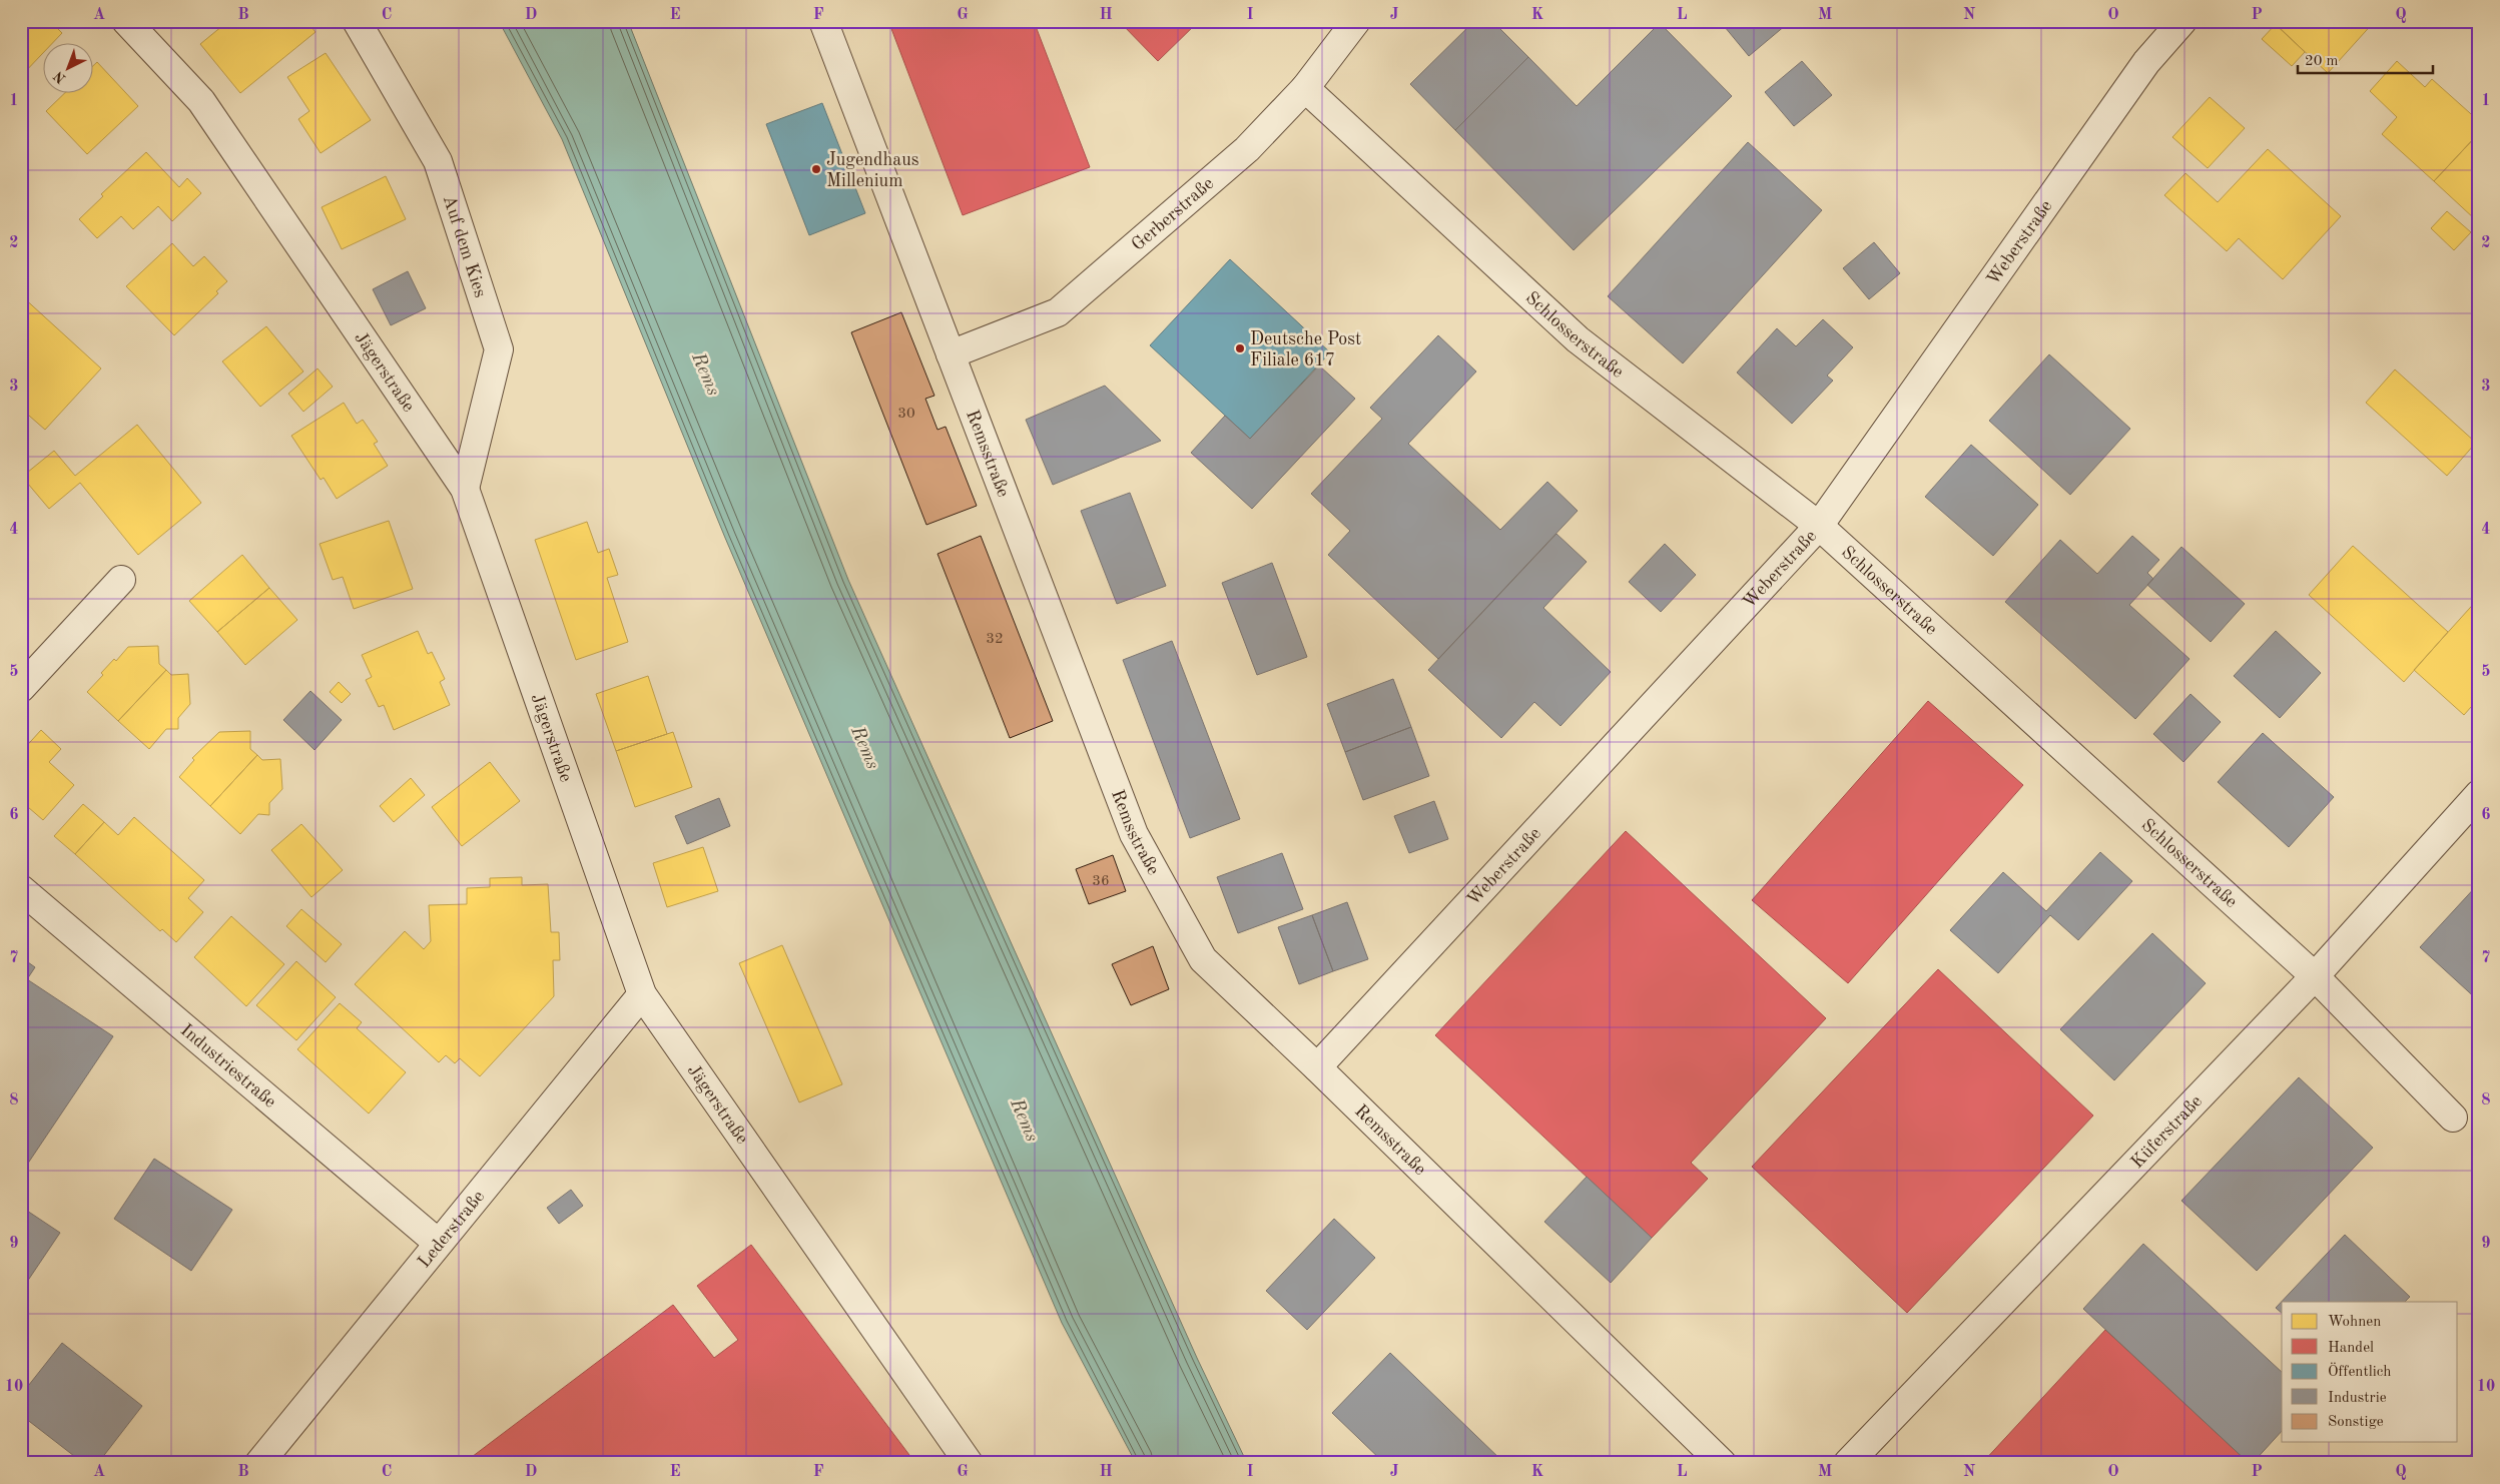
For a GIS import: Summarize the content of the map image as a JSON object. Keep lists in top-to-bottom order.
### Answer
{
  "streets": {
    "street": [
      "Gerberstraße",
      "Weberstraße",
      "Auf dem Kies",
      "Schlosserstraße",
      "Jägerstraße",
      "Remsstraße",
      "Industriestraße",
      "Küferstraße",
      "Lederstraße"
    ]
  },
  "crossings": [
    ["Gerberstraße", "Schlosserstraße"],
    ["Gerberstraße", "Remsstraße"],
    ["Weberstraße", "Schlosserstraße"],
    ["Weberstraße", "Remsstraße"],
    ["Auf dem Kies", "Jägerstraße"],
    ["Schlosserstraße", "Küferstraße"],
    ["Jägerstraße", "Lederstraße"],
    ["Industriestraße", "Lederstraße"]
  ],
  "water": ["Rems"],
  "places": ["Jugendhaus Millenium", "Deutsche Post Filiale 617"],
  "house_numbers": ["30", "32", "36"],
  "legend": [
    "Wohnen",
    "Handel",
    "Öffentlich",
    "Industrie",
    "Sonstige"
  ],
  "scale_bar": "20 m",
  "north": "bottom left",
  "grid": {
    "columns": [
      "A",
      "B",
      "C",
      "D",
      "E",
      "F",
      "G",
      "H",
      "I",
      "J",
      "K",
      "L",
      "M",
      "N",
      "O",
      "P",
      "Q"
    ],
    "rows": [
      "1",
      "2",
      "3",
      "4",
      "5",
      "6",
      "7",
      "8",
      "9",
      "10"
    ]
  }
}
